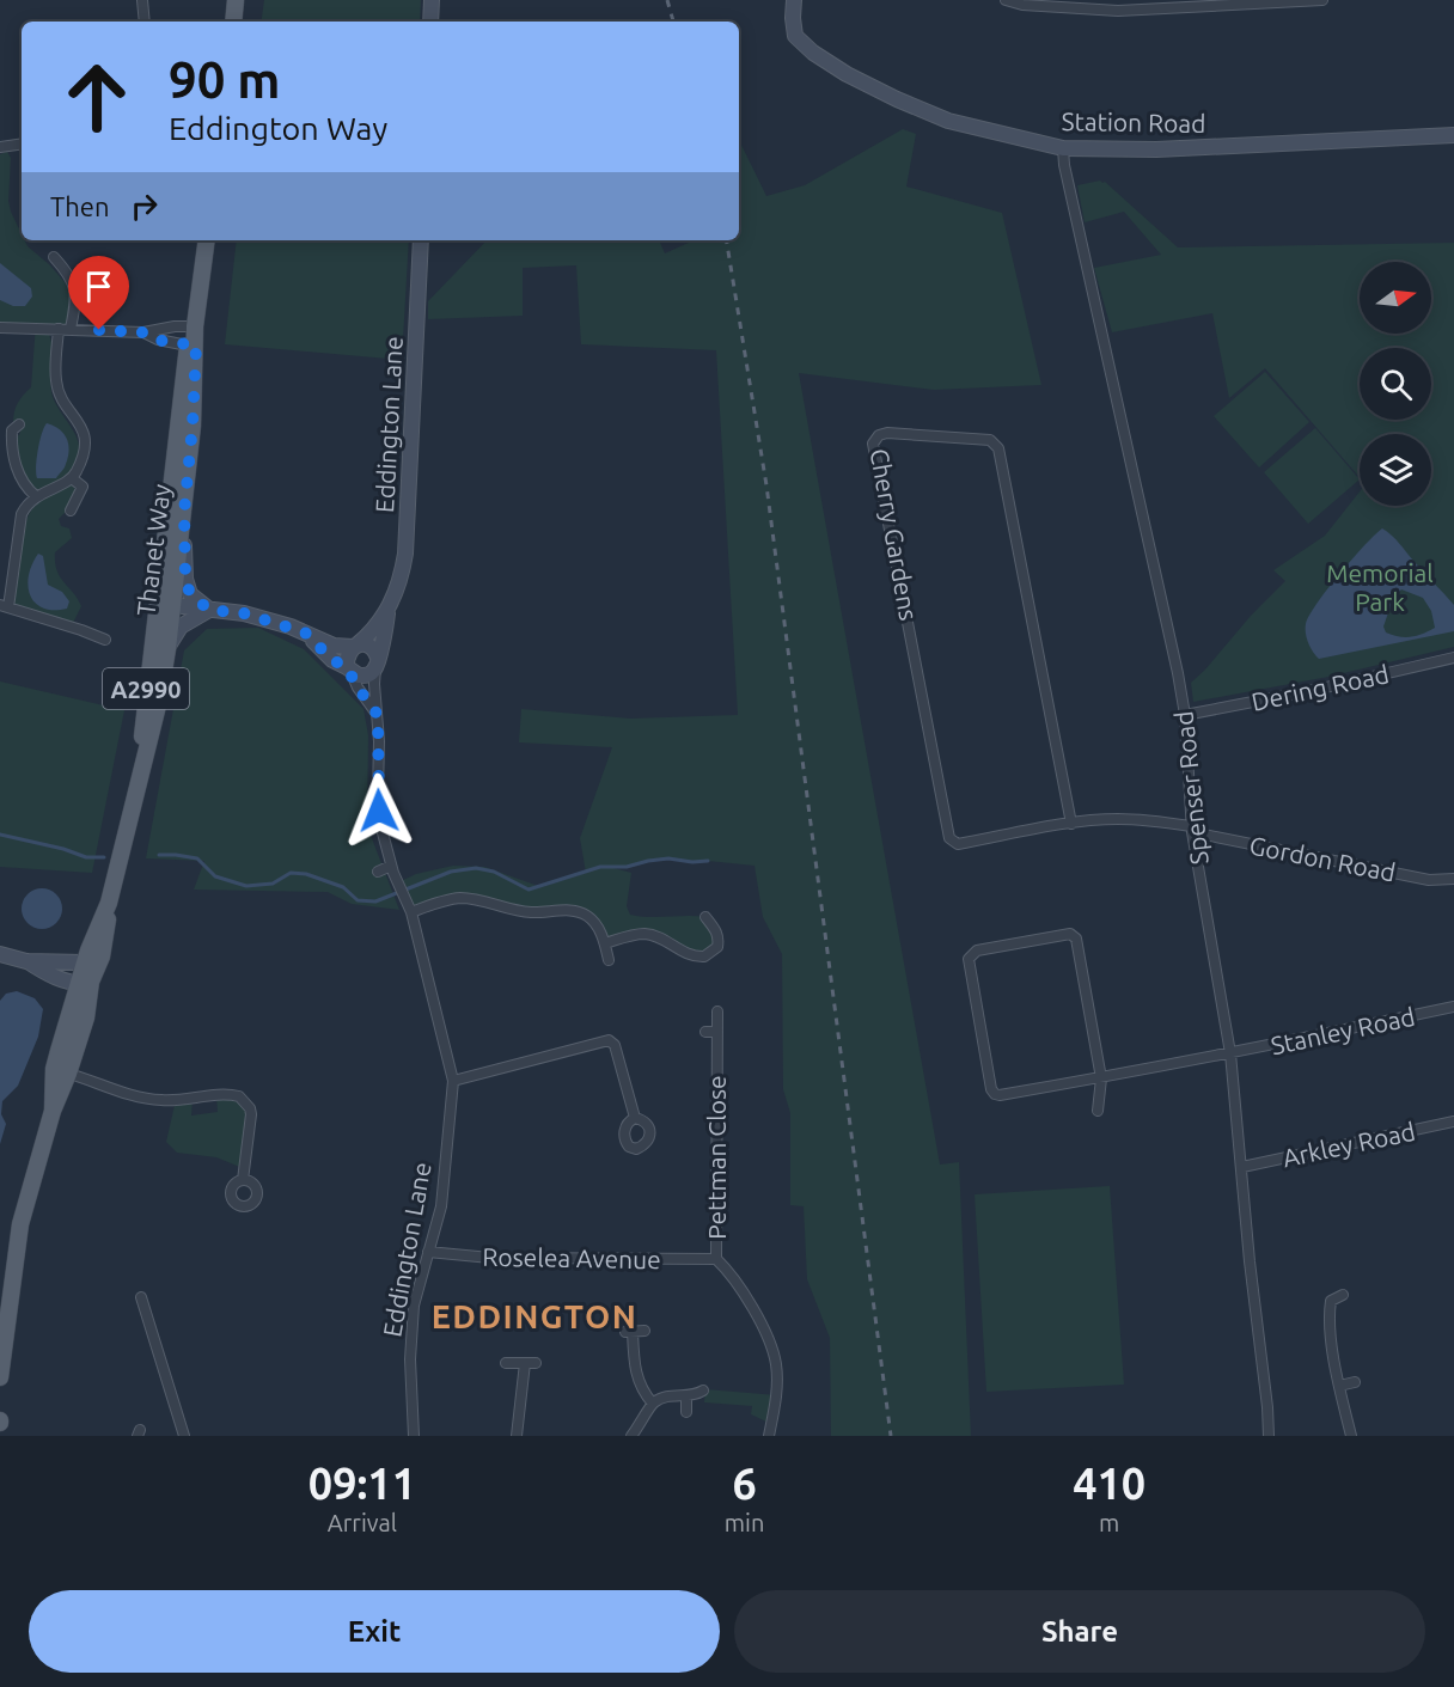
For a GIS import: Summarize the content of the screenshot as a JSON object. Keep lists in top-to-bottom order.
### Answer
{
  "streets": {
    "main road": ["Thanet Way", "A2990"],
    "street": [
      "Station Road",
      "Eddington Lane",
      "Cherry Gardens",
      "Dering Road",
      "Spenser Road",
      "Gordon Road",
      "Stanley Road",
      "Arkley Road",
      "Pettman Close",
      "Roselea Avenue"
    ]
  },
  "crossings": [
    ["Station Road", "Spenser Road"],
    ["Eddington Lane", "Roselea Avenue"],
    ["Cherry Gardens", "Spenser Road"],
    ["Cherry Gardens", "Gordon Road"],
    ["Dering Road", "Spenser Road"],
    ["Spenser Road", "Gordon Road"],
    ["Spenser Road", "Stanley Road"],
    ["Spenser Road", "Arkley Road"],
    ["Pettman Close", "Roselea Avenue"]
  ],
  "districts": ["EDDINGTON"],
  "parks": ["Memorial Park"],
  "north": "right",
  "page": {
    "turn": ["90 m", "Eddington Way"],
    "then": "Then",
    "eta": [
      "09:11",
      "Arrival",
      "6",
      "min",
      "410",
      "m"
    ],
    "buttons": ["Exit", "Share"]
  }
}
